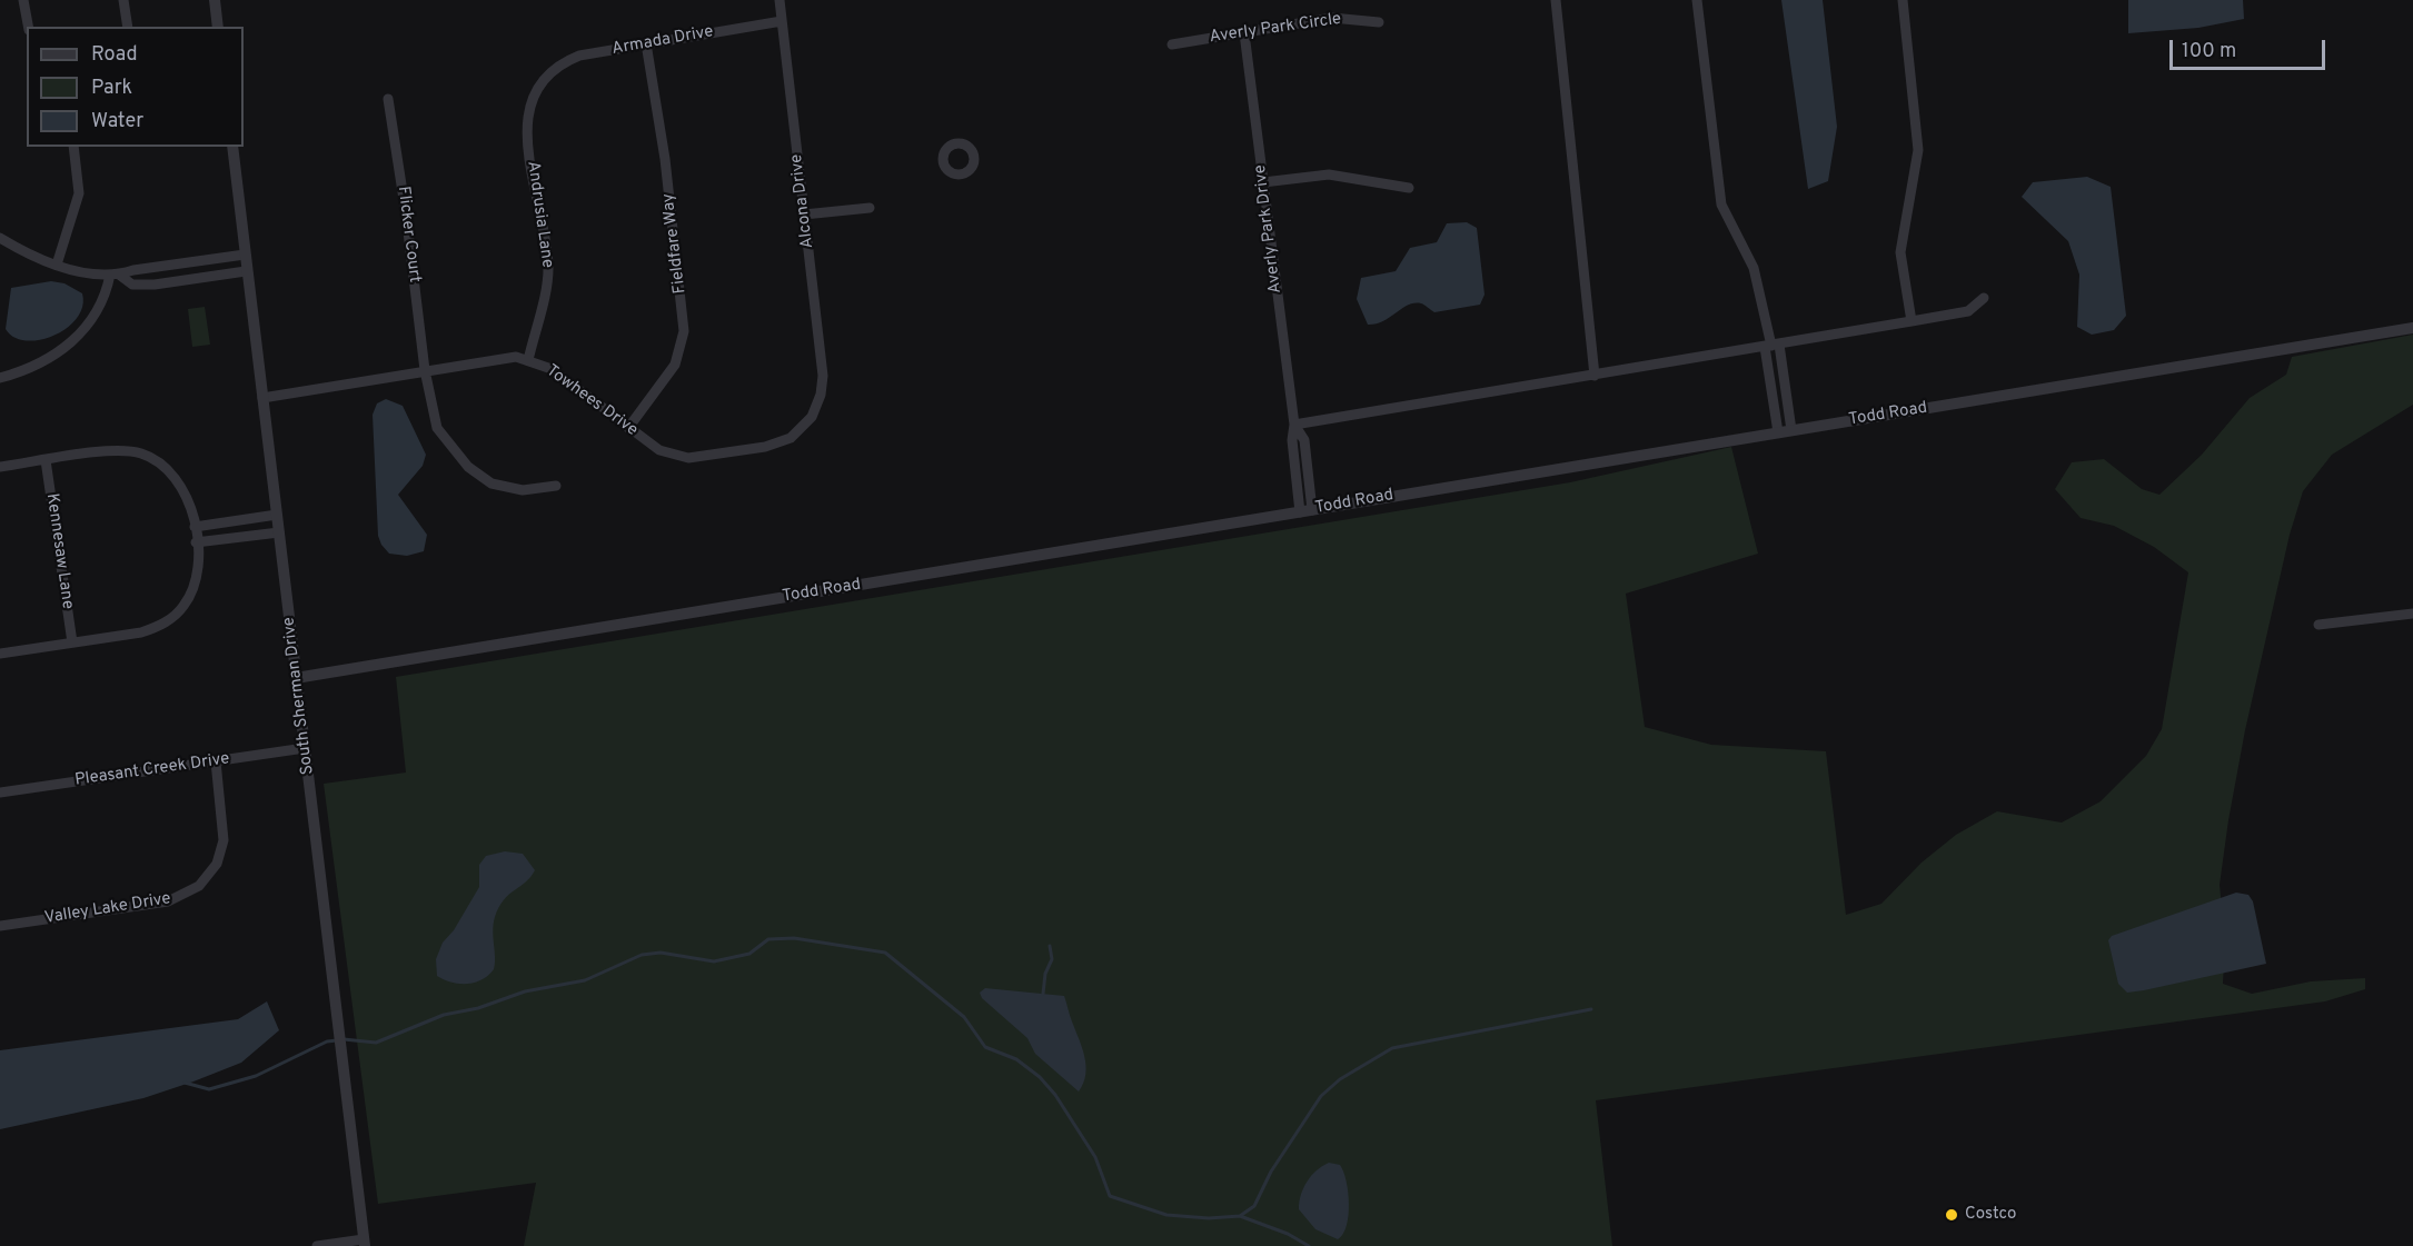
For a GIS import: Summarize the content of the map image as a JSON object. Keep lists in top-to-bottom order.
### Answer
{
  "streets": {
    "street": [
      "Averly Park Circle",
      "Armada Drive",
      "Alcona Drive",
      "Andrusia Lane",
      "Averly Park Drive",
      "Flicker Court",
      "Fieldfare Way",
      "Towhees Drive",
      "Todd Road",
      "Kennesaw Lane",
      "South Sherman Drive",
      "Pleasant Creek Drive",
      "Valley Lake Drive"
    ]
  },
  "crossings": [
    ["Averly Park Circle", "Averly Park Drive"],
    ["Armada Drive", "Alcona Drive"],
    ["Armada Drive", "Andrusia Lane"],
    ["Armada Drive", "Fieldfare Way"],
    ["Alcona Drive", "Towhees Drive"],
    ["Andrusia Lane", "Towhees Drive"],
    ["Averly Park Drive", "Todd Road"],
    ["Flicker Court", "Towhees Drive"],
    ["Fieldfare Way", "Towhees Drive"],
    ["Towhees Drive", "South Sherman Drive"],
    ["Todd Road", "South Sherman Drive"],
    ["South Sherman Drive", "Pleasant Creek Drive"],
    ["Pleasant Creek Drive", "Valley Lake Drive"]
  ],
  "places": ["Costco"],
  "legend": ["Road", "Park", "Water"],
  "scale_bar": "100 m"
}
